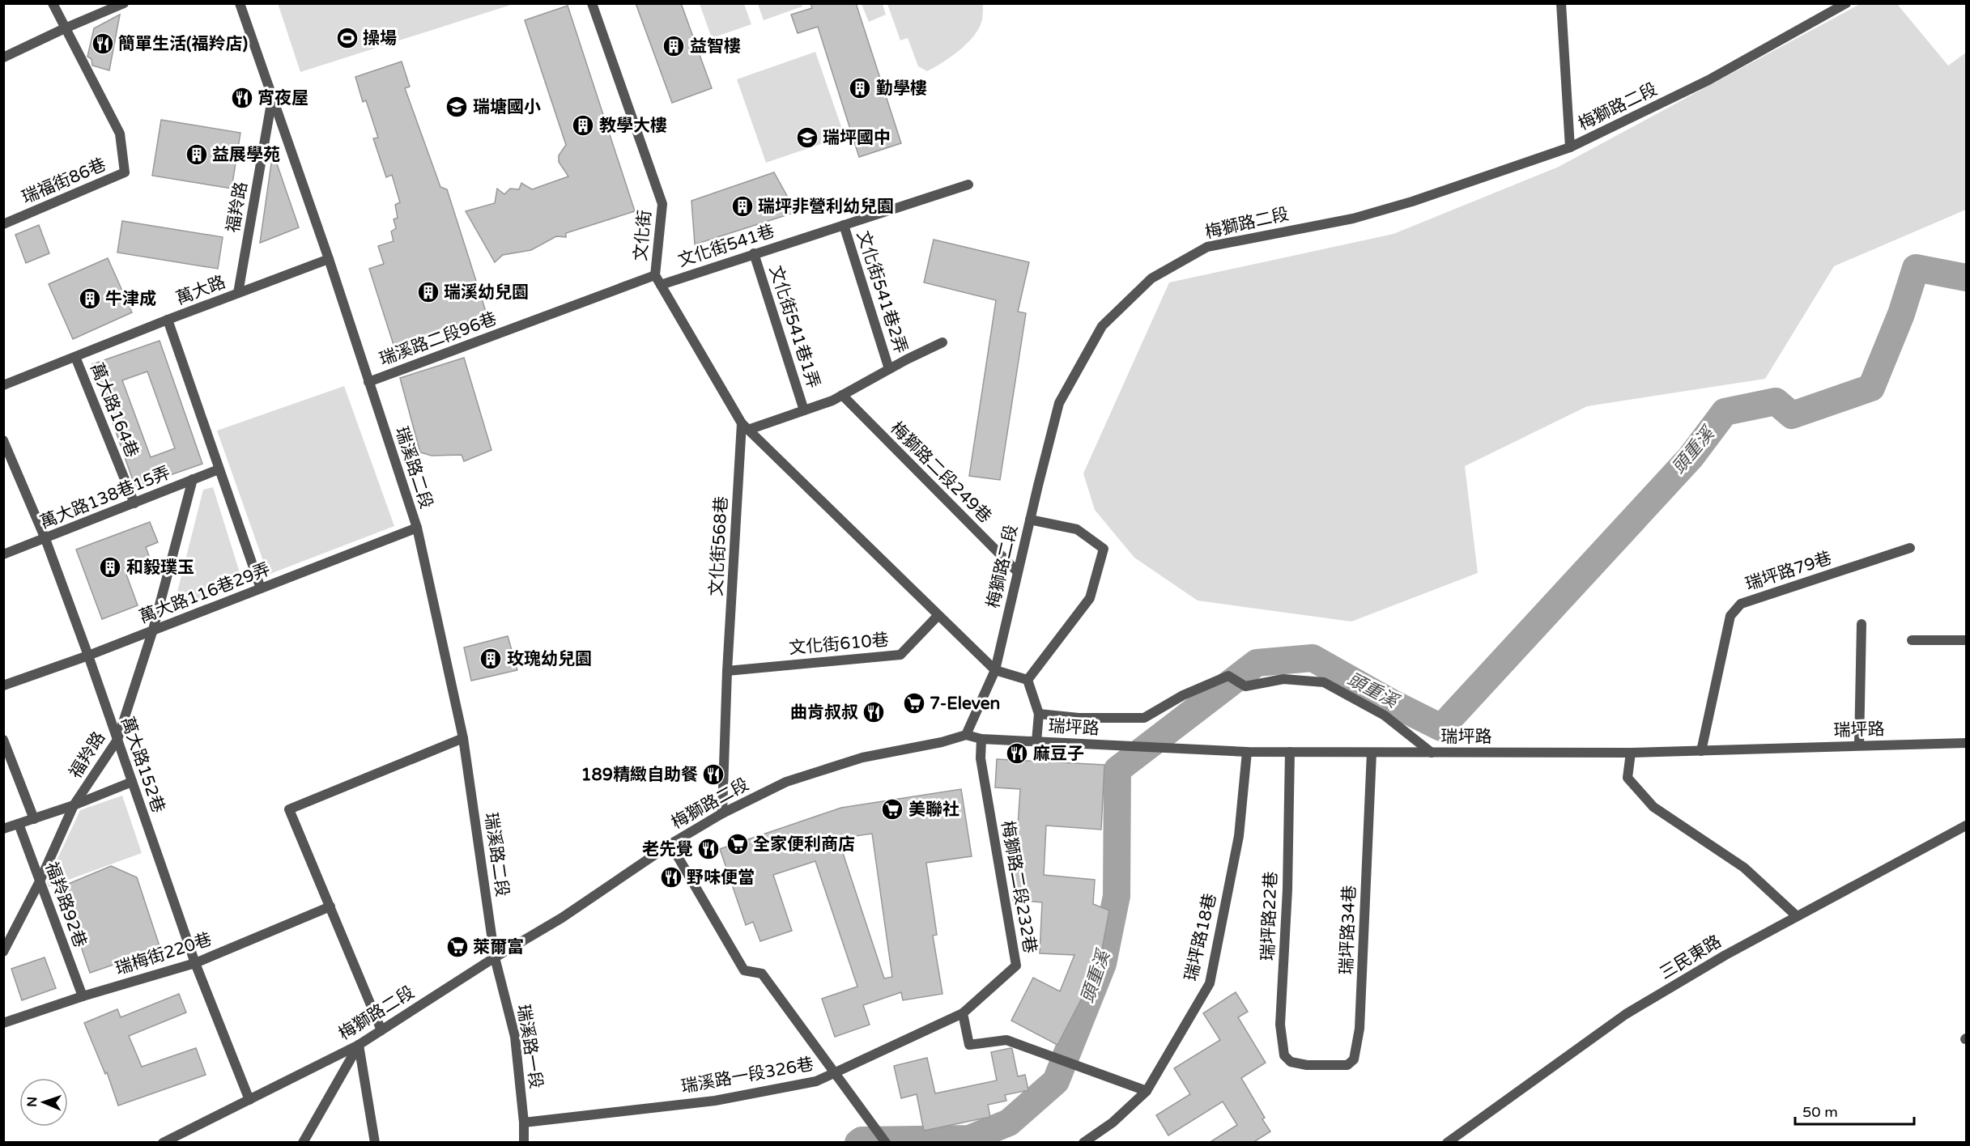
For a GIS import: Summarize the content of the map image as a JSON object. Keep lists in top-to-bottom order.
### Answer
{
  "streets": {
    "street": [
      "梅獅路二段",
      "瑞福街86巷",
      "福羚路",
      "文化街",
      "文化街541巷",
      "萬大路",
      "文化街541巷2弄",
      "文化街541巷1弄",
      "瑞溪路二段96巷",
      "萬大路164巷",
      "瑞溪路二段",
      "梅獅路二段249巷",
      "萬大路138巷15弄",
      "文化街568巷",
      "瑞坪路79巷",
      "萬大路116巷29弄",
      "文化街610巷",
      "瑞坪路",
      "萬大路152巷",
      "梅獅路二段232巷",
      "福羚路92巷",
      "瑞坪路22巷",
      "瑞坪路34巷",
      "瑞坪路18巷",
      "瑞梅街220巷",
      "三民東路",
      "瑞溪路一段",
      "瑞溪路一段326巷"
    ]
  },
  "crossings": [
    ["梅獅路二段", "文化街"],
    ["梅獅路二段", "瑞溪路二段"],
    ["梅獅路二段", "梅獅路二段249巷"],
    ["梅獅路二段", "文化街568巷"],
    ["梅獅路二段", "瑞坪路"],
    ["梅獅路二段", "萬大路152巷"],
    ["梅獅路二段", "瑞溪路一段"],
    ["福羚路", "萬大路"],
    ["福羚路", "瑞溪路二段"],
    ["福羚路", "萬大路138巷15弄"],
    ["福羚路", "萬大路116巷29弄"],
    ["福羚路", "萬大路152巷"],
    ["福羚路", "福羚路92巷"],
    ["文化街", "文化街541巷"],
    ["文化街", "瑞溪路二段96巷"],
    ["文化街", "文化街568巷"],
    ["文化街", "文化街610巷"],
    ["文化街541巷", "文化街541巷2弄"],
    ["文化街541巷", "文化街541巷1弄"],
    ["萬大路", "萬大路164巷"],
    ["萬大路", "瑞溪路二段"],
    ["瑞溪路二段96巷", "瑞溪路二段"],
    ["萬大路164巷", "萬大路138巷15弄"],
    ["瑞溪路二段", "萬大路116巷29弄"],
    ["瑞溪路二段", "瑞溪路一段"],
    ["萬大路138巷15弄", "萬大路152巷"],
    ["文化街568巷", "文化街610巷"],
    ["瑞坪路79巷", "瑞坪路"],
    ["萬大路116巷29弄", "萬大路152巷"],
    ["瑞坪路", "梅獅路二段232巷"],
    ["瑞坪路", "瑞坪路22巷"],
    ["瑞坪路", "瑞坪路34巷"],
    ["瑞坪路", "瑞坪路18巷"],
    ["萬大路152巷", "瑞梅街220巷"],
    ["梅獅路二段232巷", "瑞溪路一段326巷"],
    ["福羚路92巷", "瑞梅街220巷"],
    ["瑞坪路22巷", "瑞坪路34巷"],
    ["瑞溪路一段", "瑞溪路一段326巷"]
  ],
  "water": ["頭重溪"],
  "places": {
    "sports": ["操場"],
    "restaurant": [
      "簡單生活(福羚店)",
      "宵夜屋",
      "曲肯叔叔",
      "麻豆子",
      "189精緻自助餐",
      "老先覺",
      "野味便當"
    ],
    "building": [
      "益智樓",
      "勤學樓",
      "教學大樓",
      "益展學苑",
      "瑞坪非營利幼兒園",
      "瑞溪幼兒園",
      "牛津成",
      "和毅璞玉",
      "玫瑰幼兒園"
    ],
    "school or university": ["瑞塘國小", "瑞坪國中"],
    "supermarket": [
      "7-Eleven",
      "美聯社",
      "全家便利商店",
      "萊爾富"
    ]
  },
  "scale_bar": "50 m",
  "north": "left"
}
